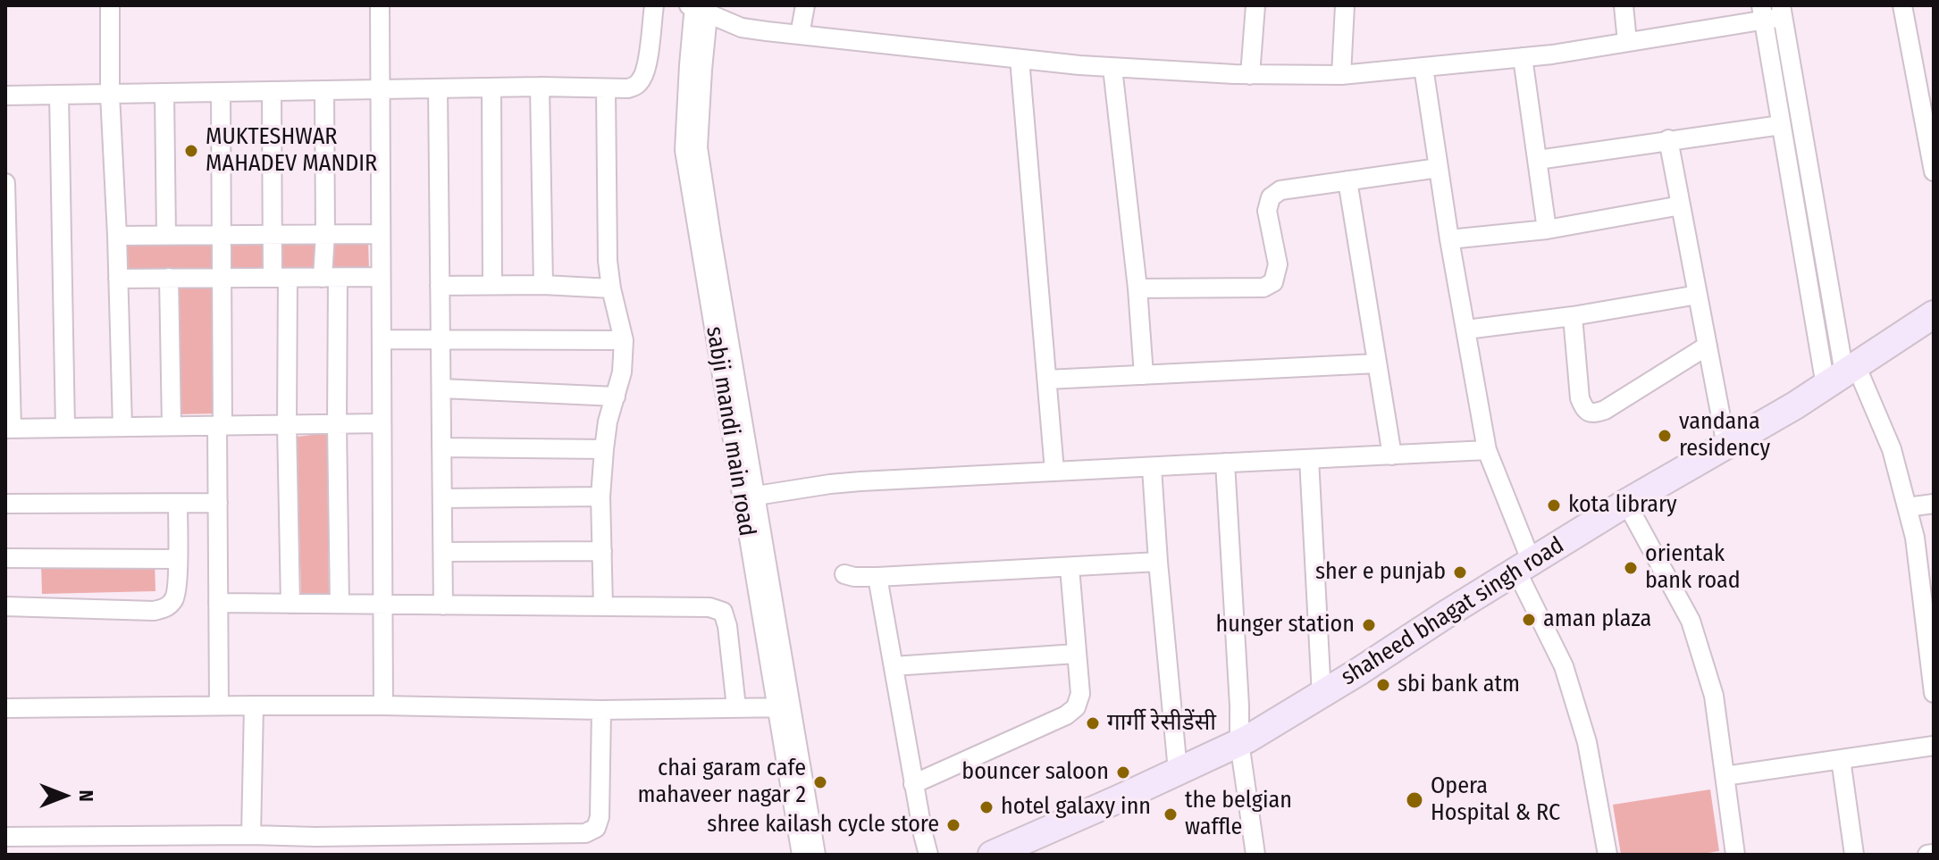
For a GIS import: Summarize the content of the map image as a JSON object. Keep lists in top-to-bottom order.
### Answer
{
  "streets": {
    "street": ["sabji mandi main road", "shaheed bhagat singh road"]
  },
  "places": [
    "MUKTESHWAR MAHADEV MANDIR",
    "vandana residency",
    "kota library",
    "orientak bank road",
    "sher e punjab",
    "aman plaza",
    "hunger station",
    "sbi bank atm",
    "गार्गी रेसीडेंसी",
    "bouncer saloon",
    "chai garam cafe mahaveer nagar 2",
    "Opera Hospital & RC",
    "hotel galaxy inn",
    "the belgian waffle",
    "shree kailash cycle store"
  ],
  "north": "right"
}
